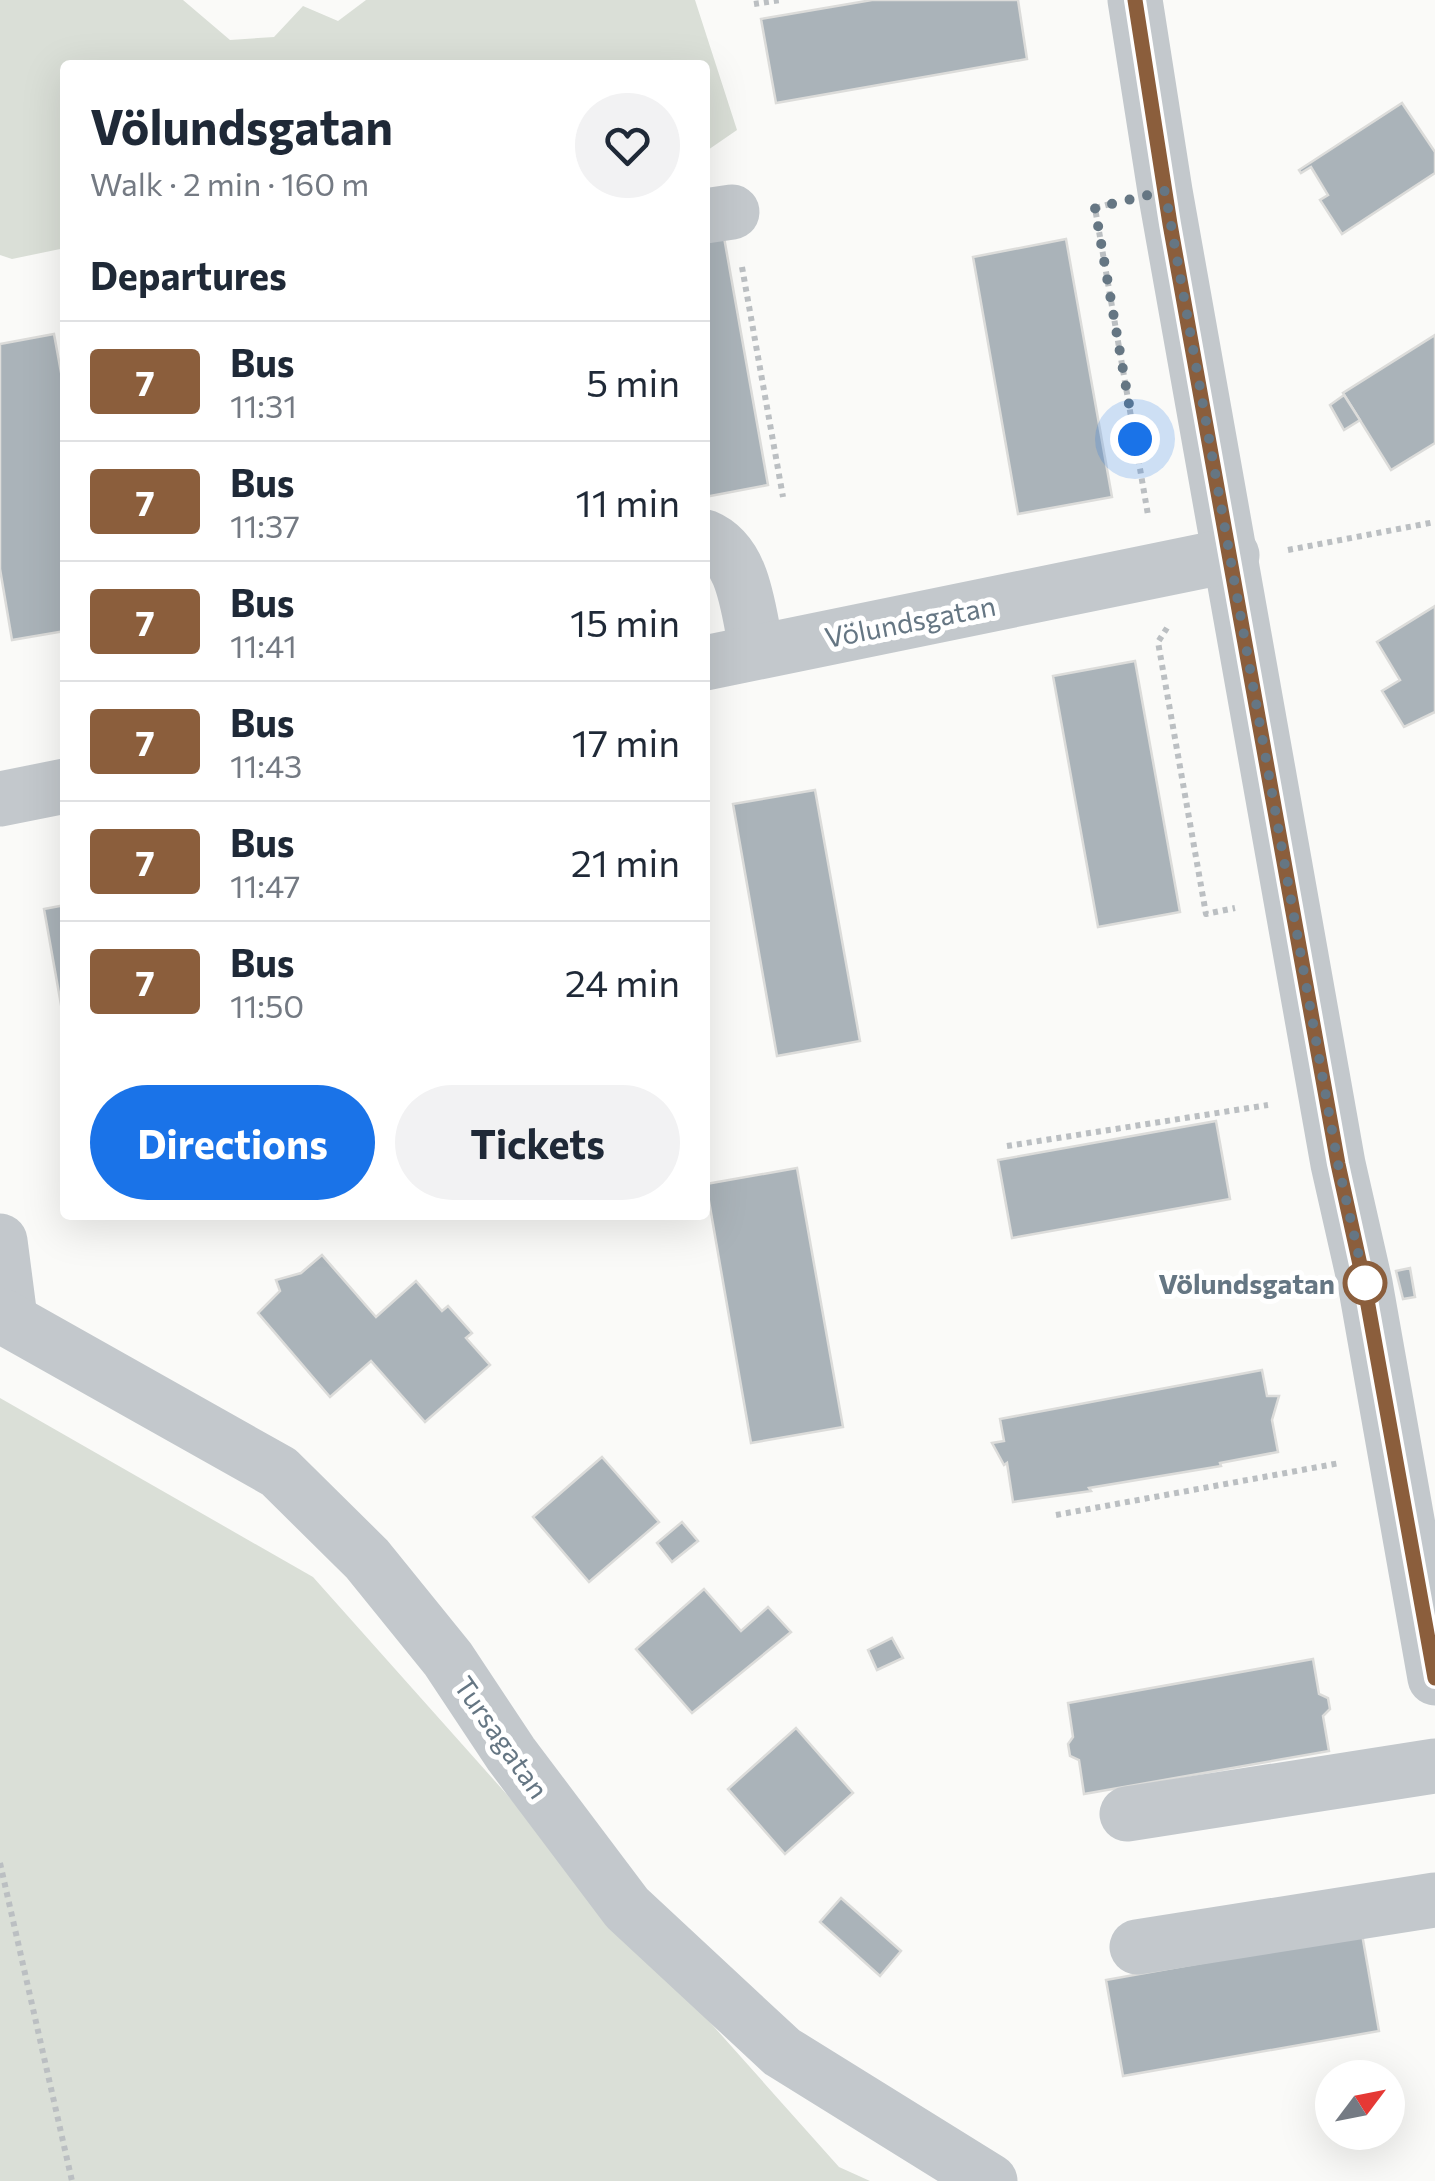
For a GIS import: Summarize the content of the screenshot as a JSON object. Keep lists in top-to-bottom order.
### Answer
{
  "streets": {
    "street": ["Völundsgatan", "Tursagatan"]
  },
  "places": ["Völundsgatan"],
  "lines": ["bus line 7"],
  "north": "top right",
  "page": {
    "heading": [
      ["Völundsgatan", "Walk · 2 min · 160 m"],
      "Departures"
    ],
    "list": [
      {
        "mark": "7",
        "name": "Bus",
        "note": "11:31",
        "value": "5 min"
      },
      {
        "mark": "7",
        "name": "Bus",
        "note": "11:37",
        "value": "11 min"
      },
      {
        "mark": "7",
        "name": "Bus",
        "note": "11:41",
        "value": "15 min"
      },
      {
        "mark": "7",
        "name": "Bus",
        "note": "11:43",
        "value": "17 min"
      },
      {
        "mark": "7",
        "name": "Bus",
        "note": "11:47",
        "value": "21 min"
      },
      {
        "mark": "7",
        "name": "Bus",
        "note": "11:50",
        "value": "24 min"
      }
    ],
    "buttons": ["Directions", "Tickets"]
  }
}
